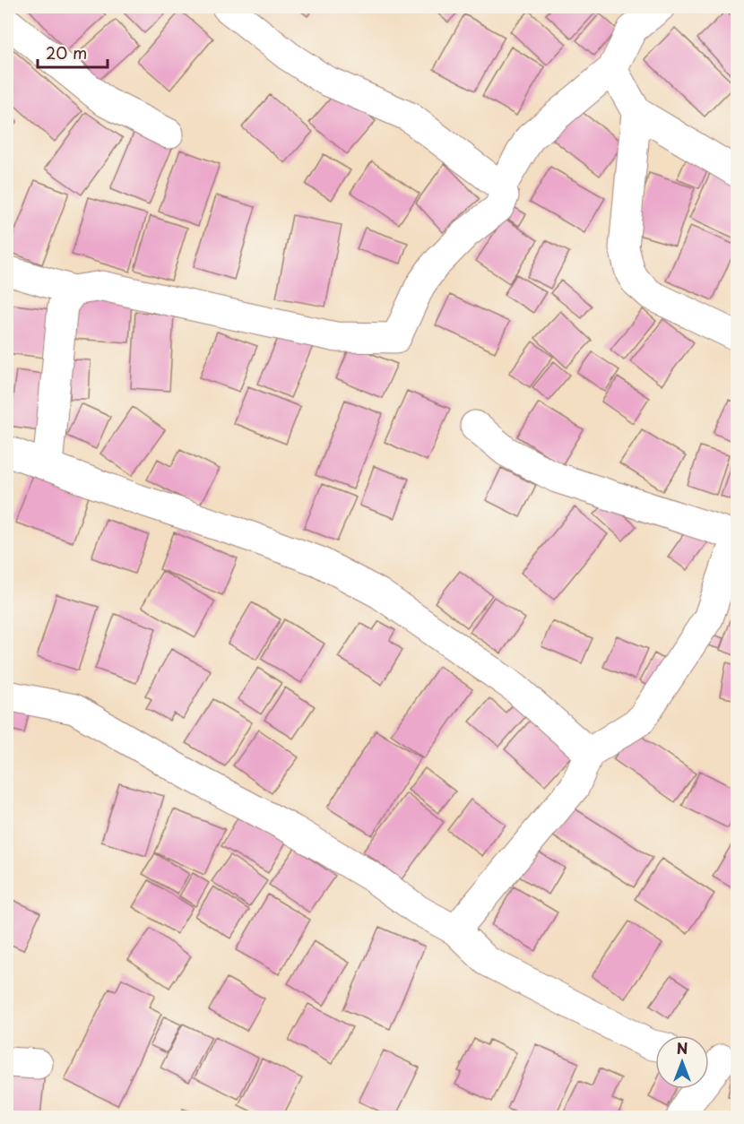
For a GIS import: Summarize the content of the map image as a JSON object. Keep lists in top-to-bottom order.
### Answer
{
  "scale_bar": "20 m",
  "north": "top"
}
